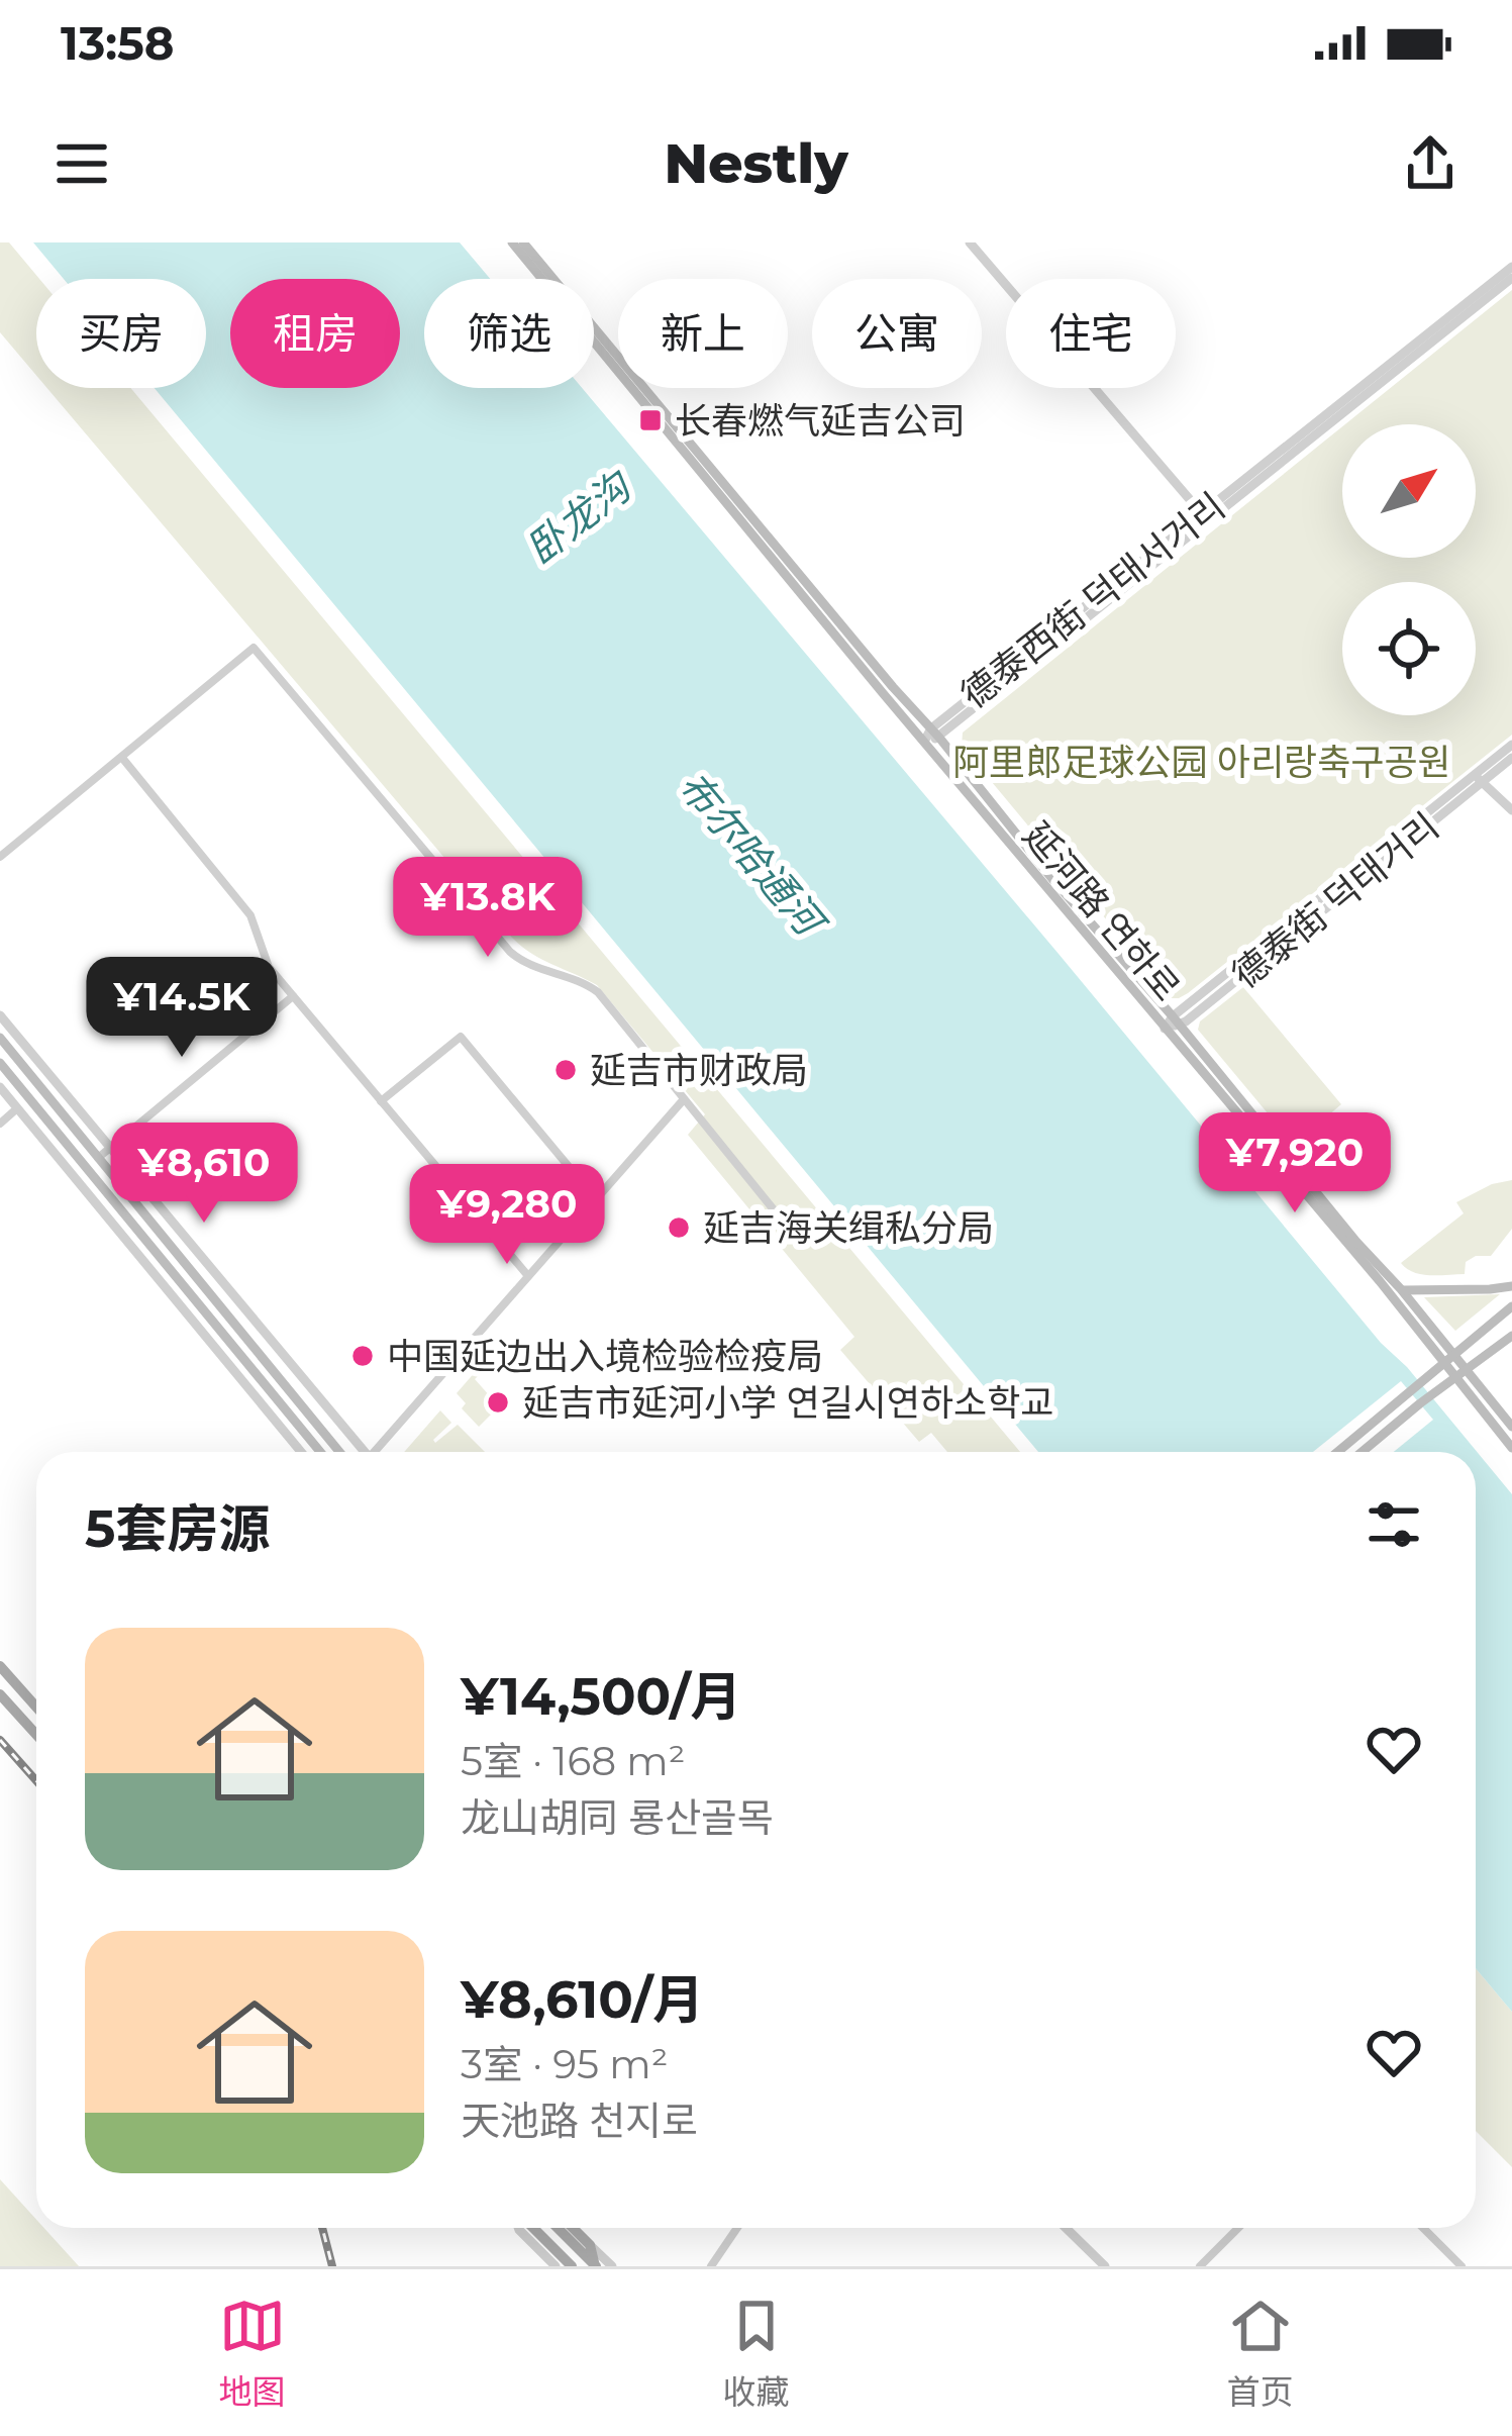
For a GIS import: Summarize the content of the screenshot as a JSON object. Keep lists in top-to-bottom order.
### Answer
{
  "streets": {
    "main road": ["延河路 연하로"],
    "street": ["德泰西街 덕태서거리", "德泰街 덕태거리"]
  },
  "crossings": [
    ["德泰西街 덕태서거리", "延河路 연하로"],
    ["德泰街 덕태거리", "延河路 연하로"]
  ],
  "water": ["卧龙沟", "布尔哈通河"],
  "parks": ["阿里郎足球公园 아리랑축구공원"],
  "places": {
    "transit": ["长春燃气延吉公司"],
    "other": [
      "延吉市财政局",
      "延吉海关缉私分局",
      "中国延边出入境检验检疫局",
      "延吉市延河小学 연길시연하소학교"
    ]
  },
  "north": "top right",
  "page": {
    "status": "13:58",
    "header": "Nestly",
    "chip": [
      "买房",
      "租房",
      "筛选",
      "新上",
      "公寓",
      "住宅"
    ],
    "price": [
      "¥13.8K",
      "¥14.5K",
      "¥7,920",
      "¥8,610",
      "¥9,280"
    ],
    "heading": "5套房源",
    "list": [
      {
        "name": "¥14,500/月",
        "note": "5室 · 168 m² · 龙山胡同 룡산골목"
      },
      {
        "name": "¥8,610/月",
        "note": "3室 · 95 m² · 天池路 천지로"
      }
    ],
    "tabs": ["地图", "收藏", "首页"]
  }
}
